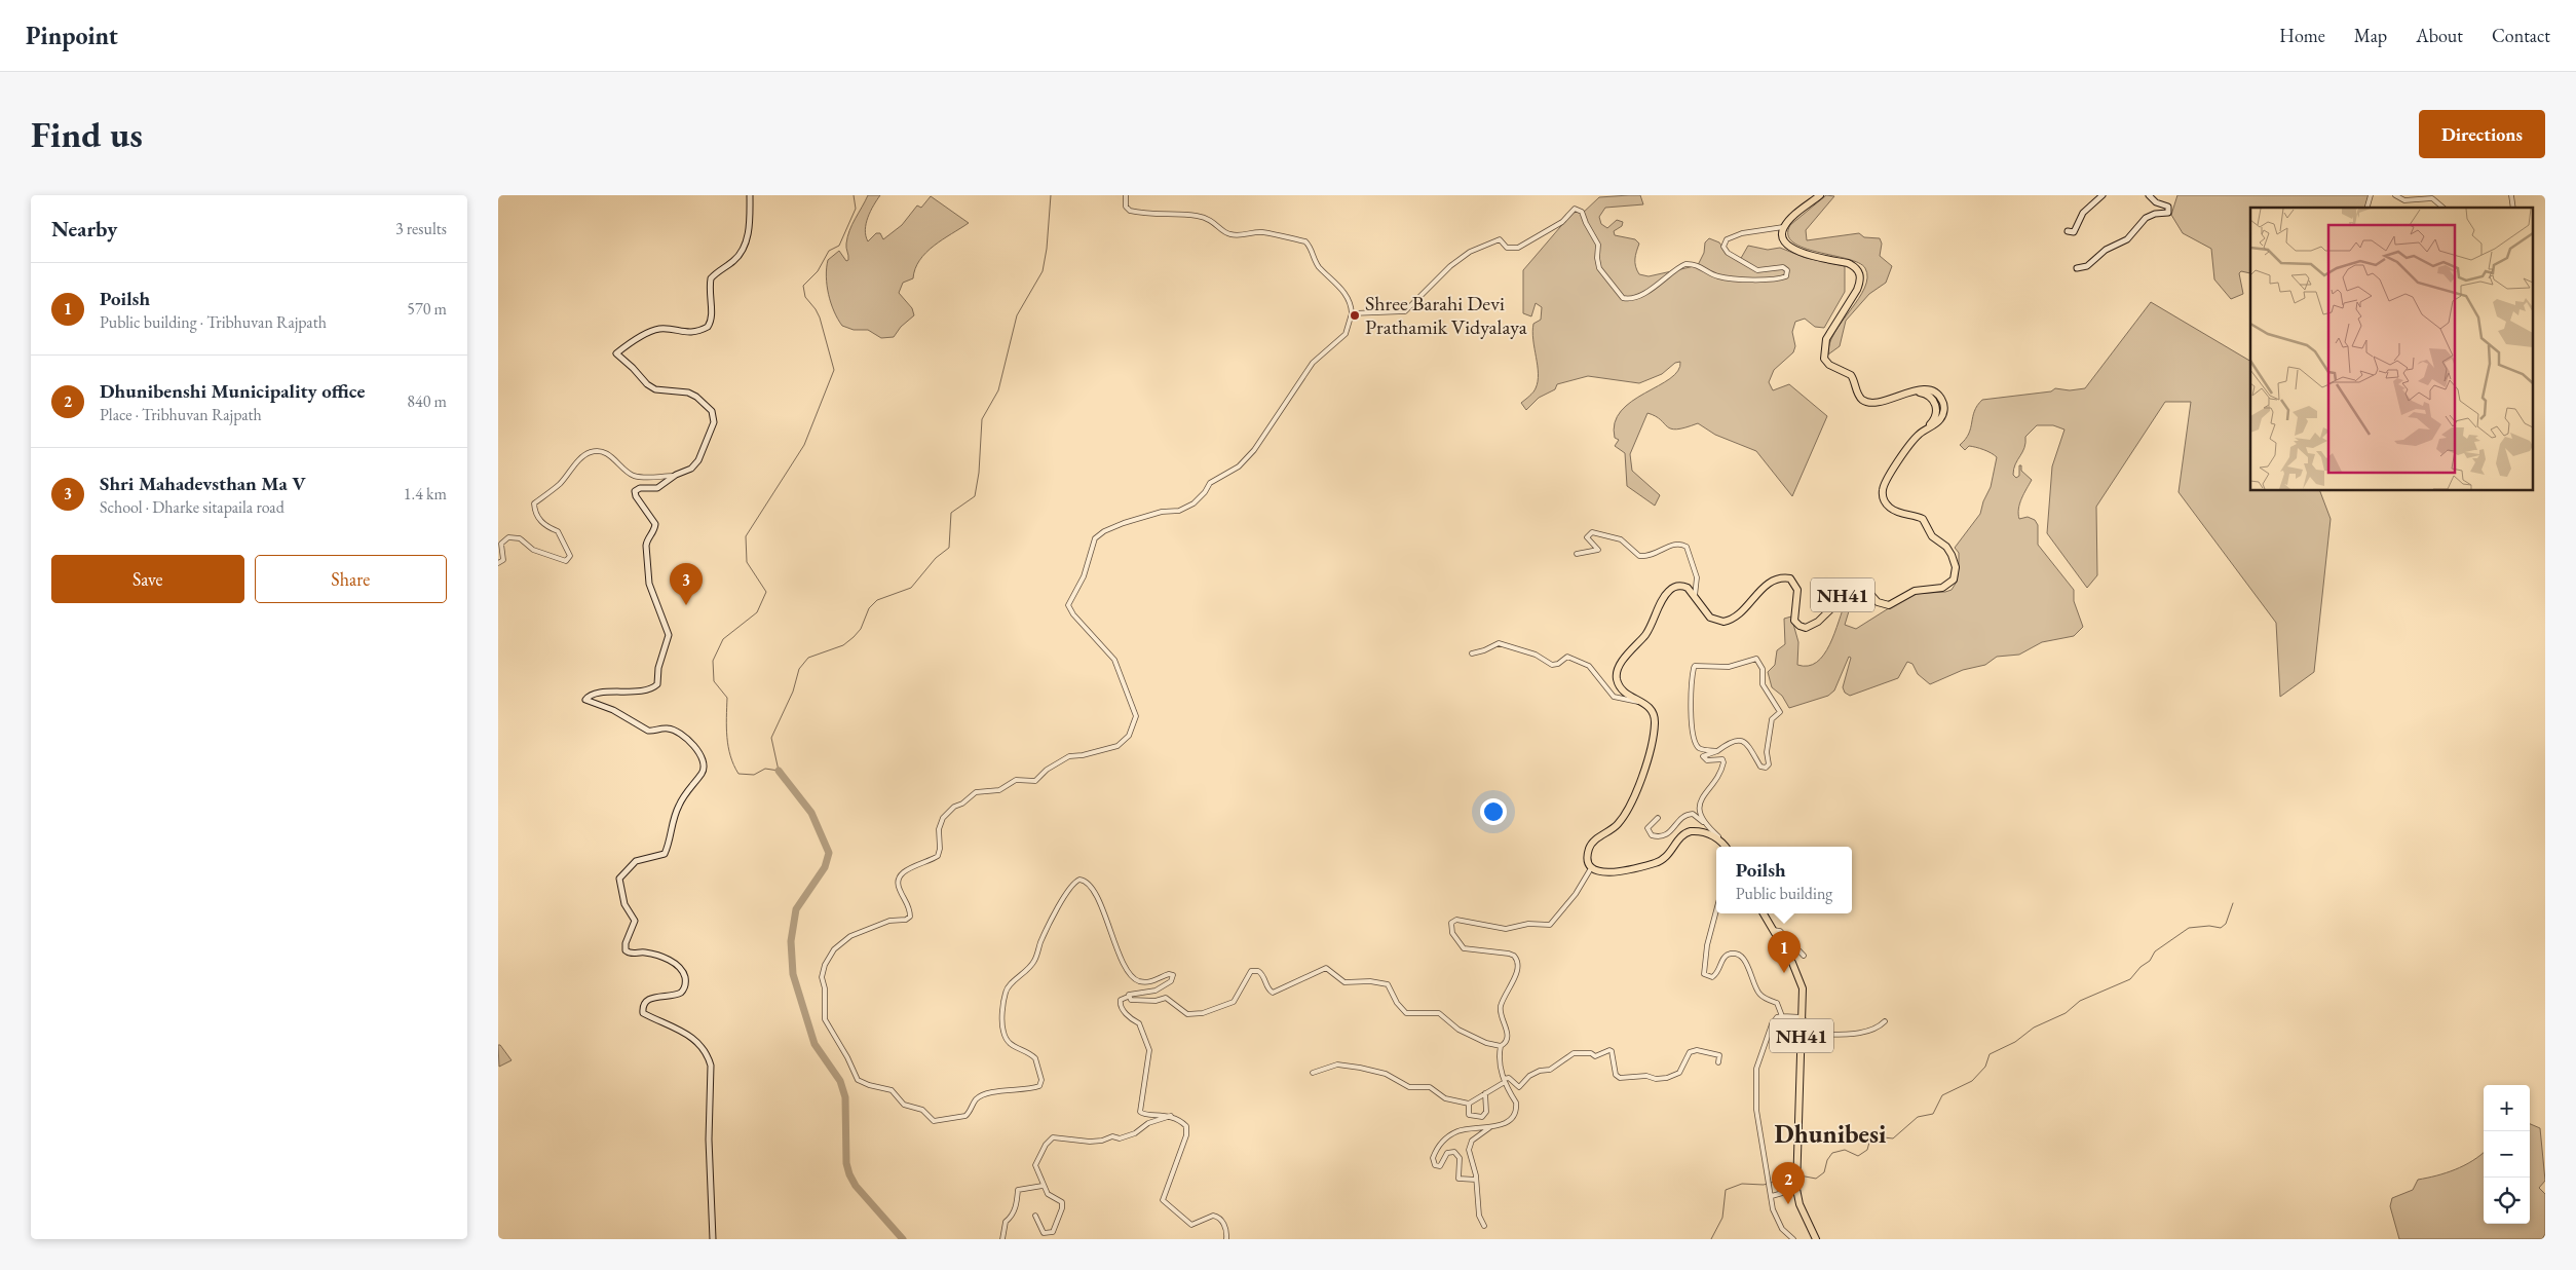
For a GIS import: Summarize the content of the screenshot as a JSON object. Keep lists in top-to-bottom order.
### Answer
{
  "streets": {
    "highway": ["NH41"]
  },
  "districts": ["Dhunibesi"],
  "places": ["Shree Barahi Devi Prathamik Vidyalaya"],
  "page": {
    "header": "Pinpoint",
    "nav": [
      "Home",
      "Map",
      "About",
      "Contact"
    ],
    "buttons": [
      "Directions",
      ["Save", "Share"]
    ],
    "title": "Find us",
    "heading": ["Nearby", "3 results"],
    "list": [
      {
        "mark": "1",
        "name": "Poilsh",
        "note": "Public building · Tribhuvan Rajpath",
        "value": "570 m"
      },
      {
        "mark": "2",
        "name": "Dhunibenshi Municipality office",
        "note": "Place · Tribhuvan Rajpath",
        "value": "840 m"
      },
      {
        "mark": "3",
        "name": "Shri Mahadevsthan Ma V",
        "note": "School · Dharke sitapaila road",
        "value": "1.4 km"
      }
    ],
    "pins": ["3", "1", "2"],
    "popup": ["Poilsh", "Public building"],
    "map_buttons": ["+", "−"]
  }
}
